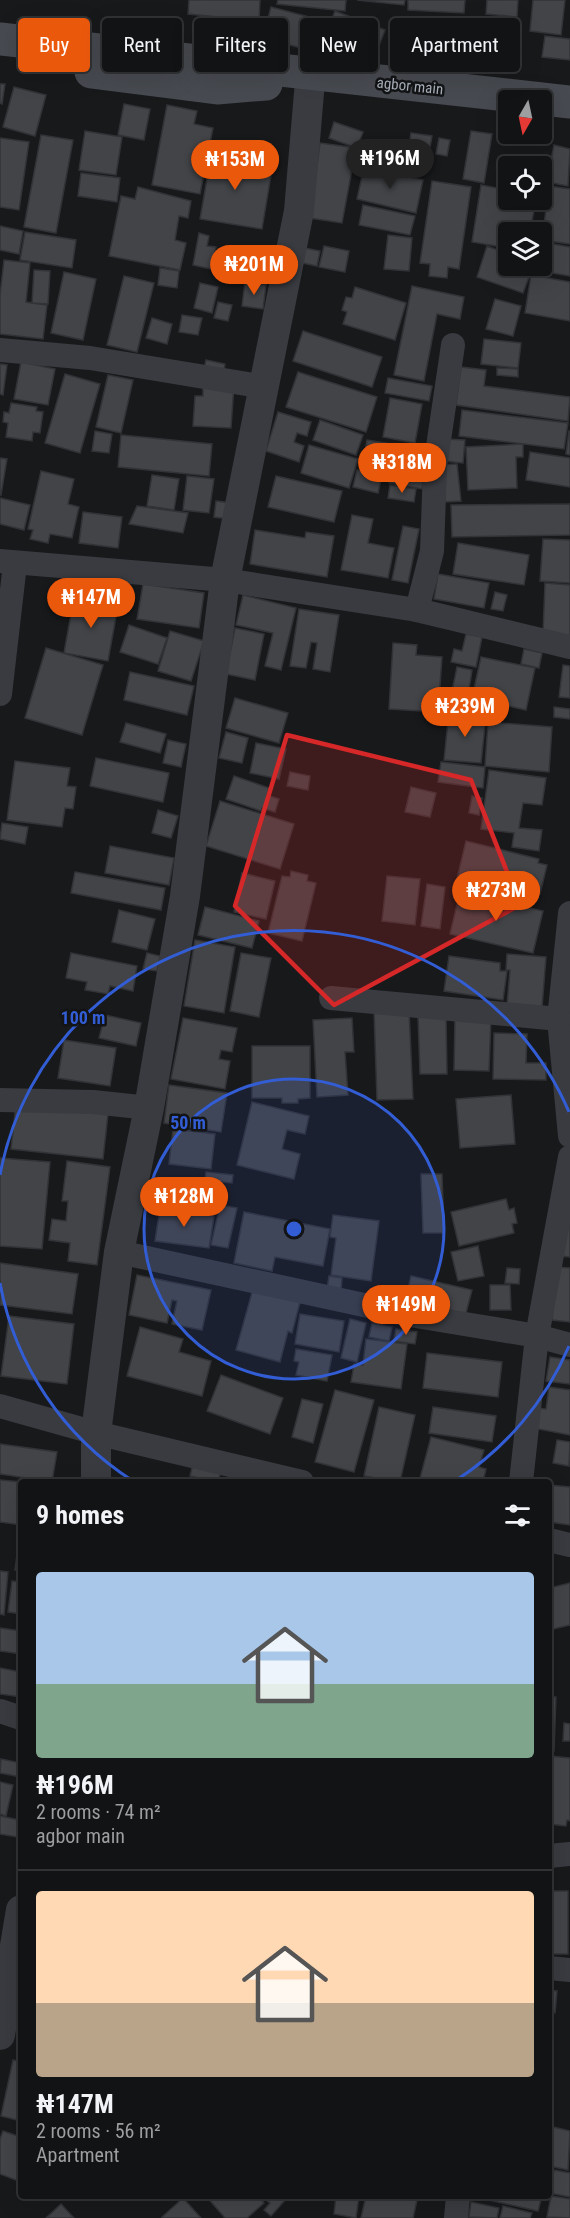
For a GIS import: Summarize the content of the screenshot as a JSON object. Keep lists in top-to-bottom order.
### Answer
{
  "streets": {
    "main road": ["agbor main"]
  },
  "north": "bottom",
  "page": {
    "chip": [
      "Buy",
      "Rent",
      "Filters",
      "New",
      "Apartment"
    ],
    "price": [
      "₦196M",
      "₦153M",
      "₦201M",
      "₦318M",
      "₦147M",
      "₦239M",
      "₦273M",
      "₦128M",
      "₦149M"
    ],
    "heading": "9 homes",
    "list": [
      {
        "name": "₦196M",
        "note": "2 rooms · 74 m² · agbor main"
      },
      {
        "name": "₦147M",
        "note": "2 rooms · 56 m² · Apartment"
      }
    ]
  },
  "rings": ["100 m", "50 m"]
}
